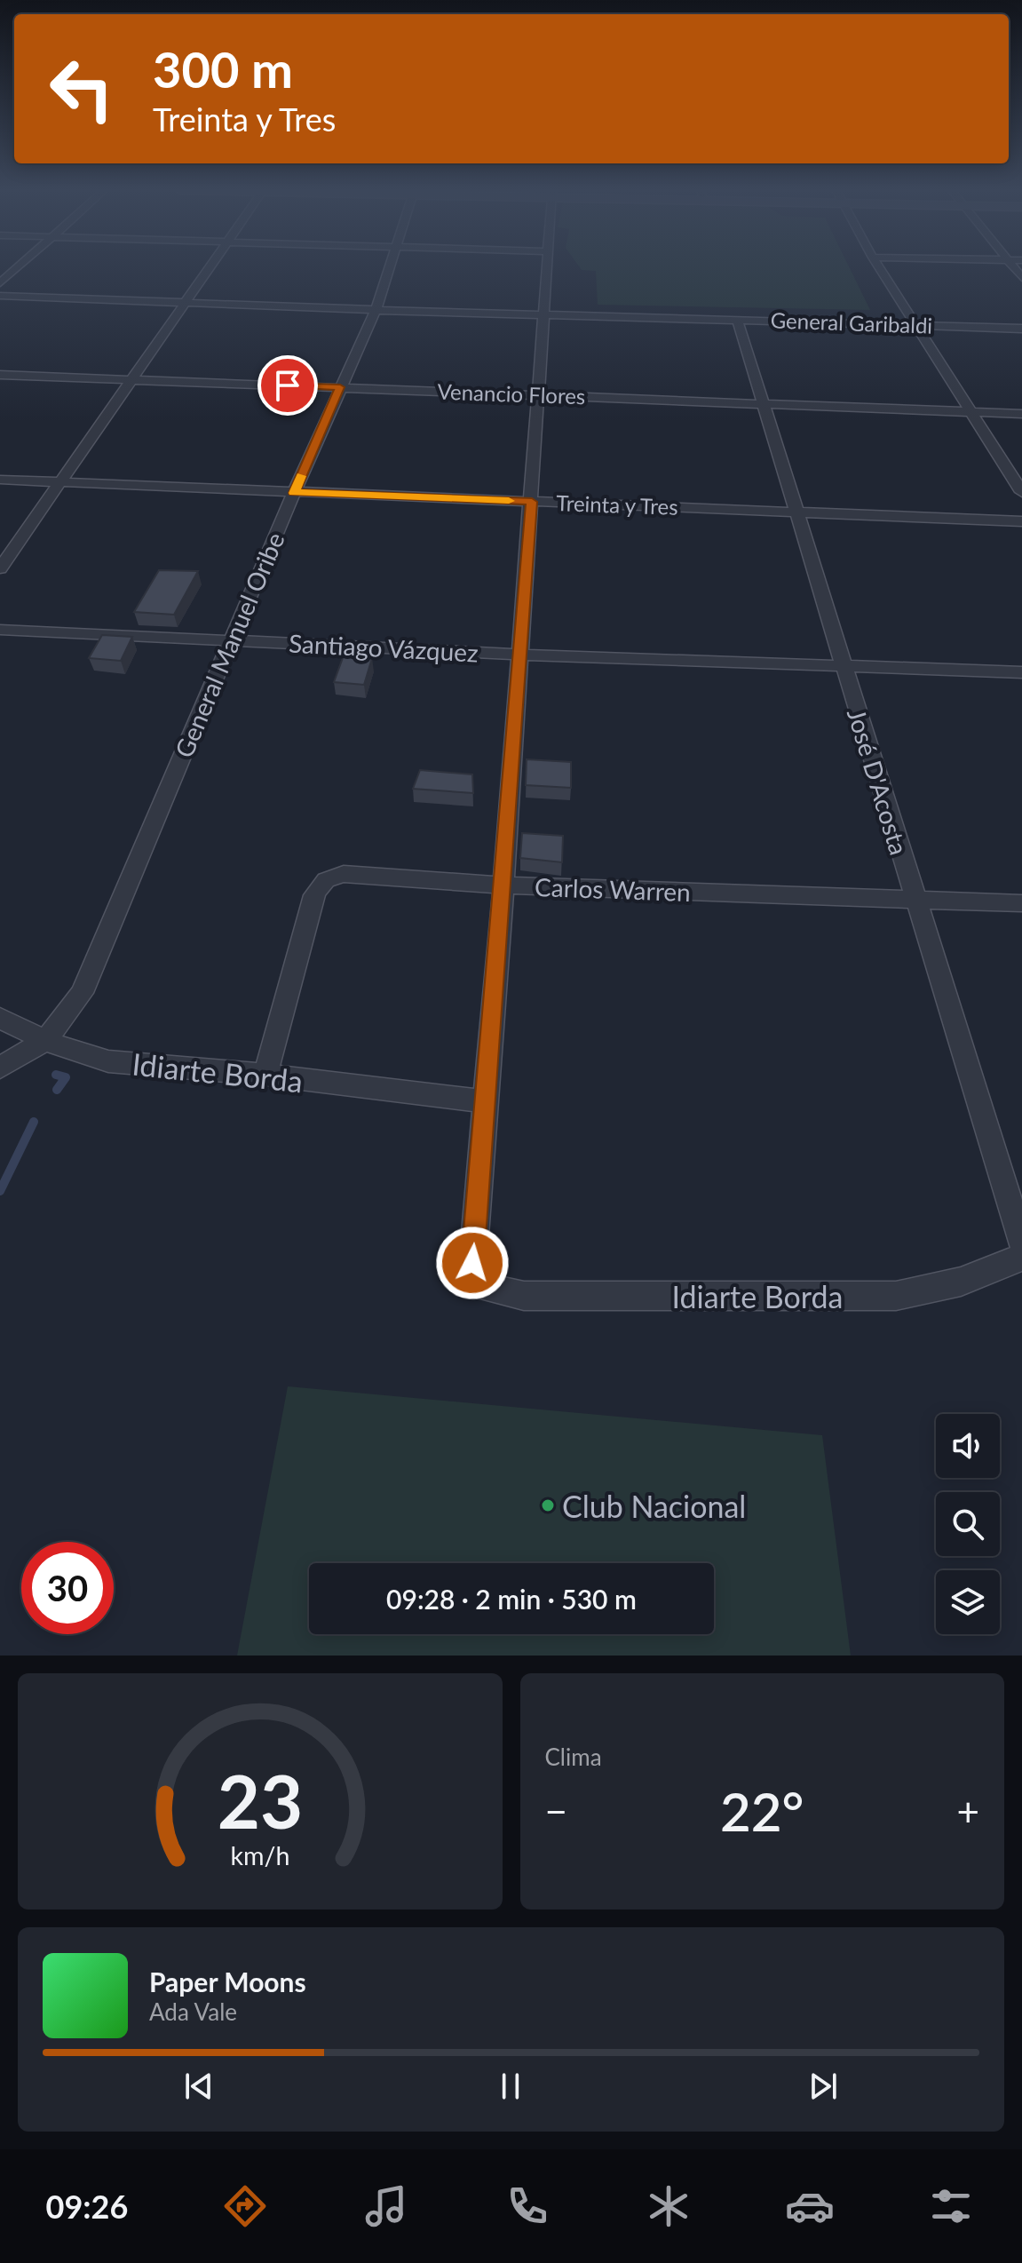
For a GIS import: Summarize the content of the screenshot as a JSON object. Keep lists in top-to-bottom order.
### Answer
{
  "streets": {
    "street": [
      "General Garibaldi",
      "Venancio Flores",
      "Treinta y Tres",
      "General Manuel Oribe",
      "Santiago Vázquez",
      "José D'Acosta",
      "Carlos Warren",
      "Idiarte Borda"
    ]
  },
  "crossings": [
    ["General Garibaldi", "General Manuel Oribe"],
    ["General Garibaldi", "José D'Acosta"],
    ["Venancio Flores", "General Manuel Oribe"],
    ["Venancio Flores", "José D'Acosta"],
    ["Treinta y Tres", "General Manuel Oribe"],
    ["Treinta y Tres", "José D'Acosta"],
    ["General Manuel Oribe", "Santiago Vázquez"],
    ["General Manuel Oribe", "Idiarte Borda"],
    ["Santiago Vázquez", "José D'Acosta"],
    ["José D'Acosta", "Carlos Warren"],
    ["Carlos Warren", "Idiarte Borda"]
  ],
  "places": ["Club Nacional"],
  "page": {
    "turn": ["300 m", "Treinta y Tres"],
    "limit": "30",
    "trip": "09:28 · 2 min · 530 m",
    "tile": "Clima",
    "heat": ["−", "22°", "+"],
    "song": ["Paper Moons", "Ada Vale"],
    "tabs": "09:26",
    "gauge": ["23", "km/h"]
  }
}
